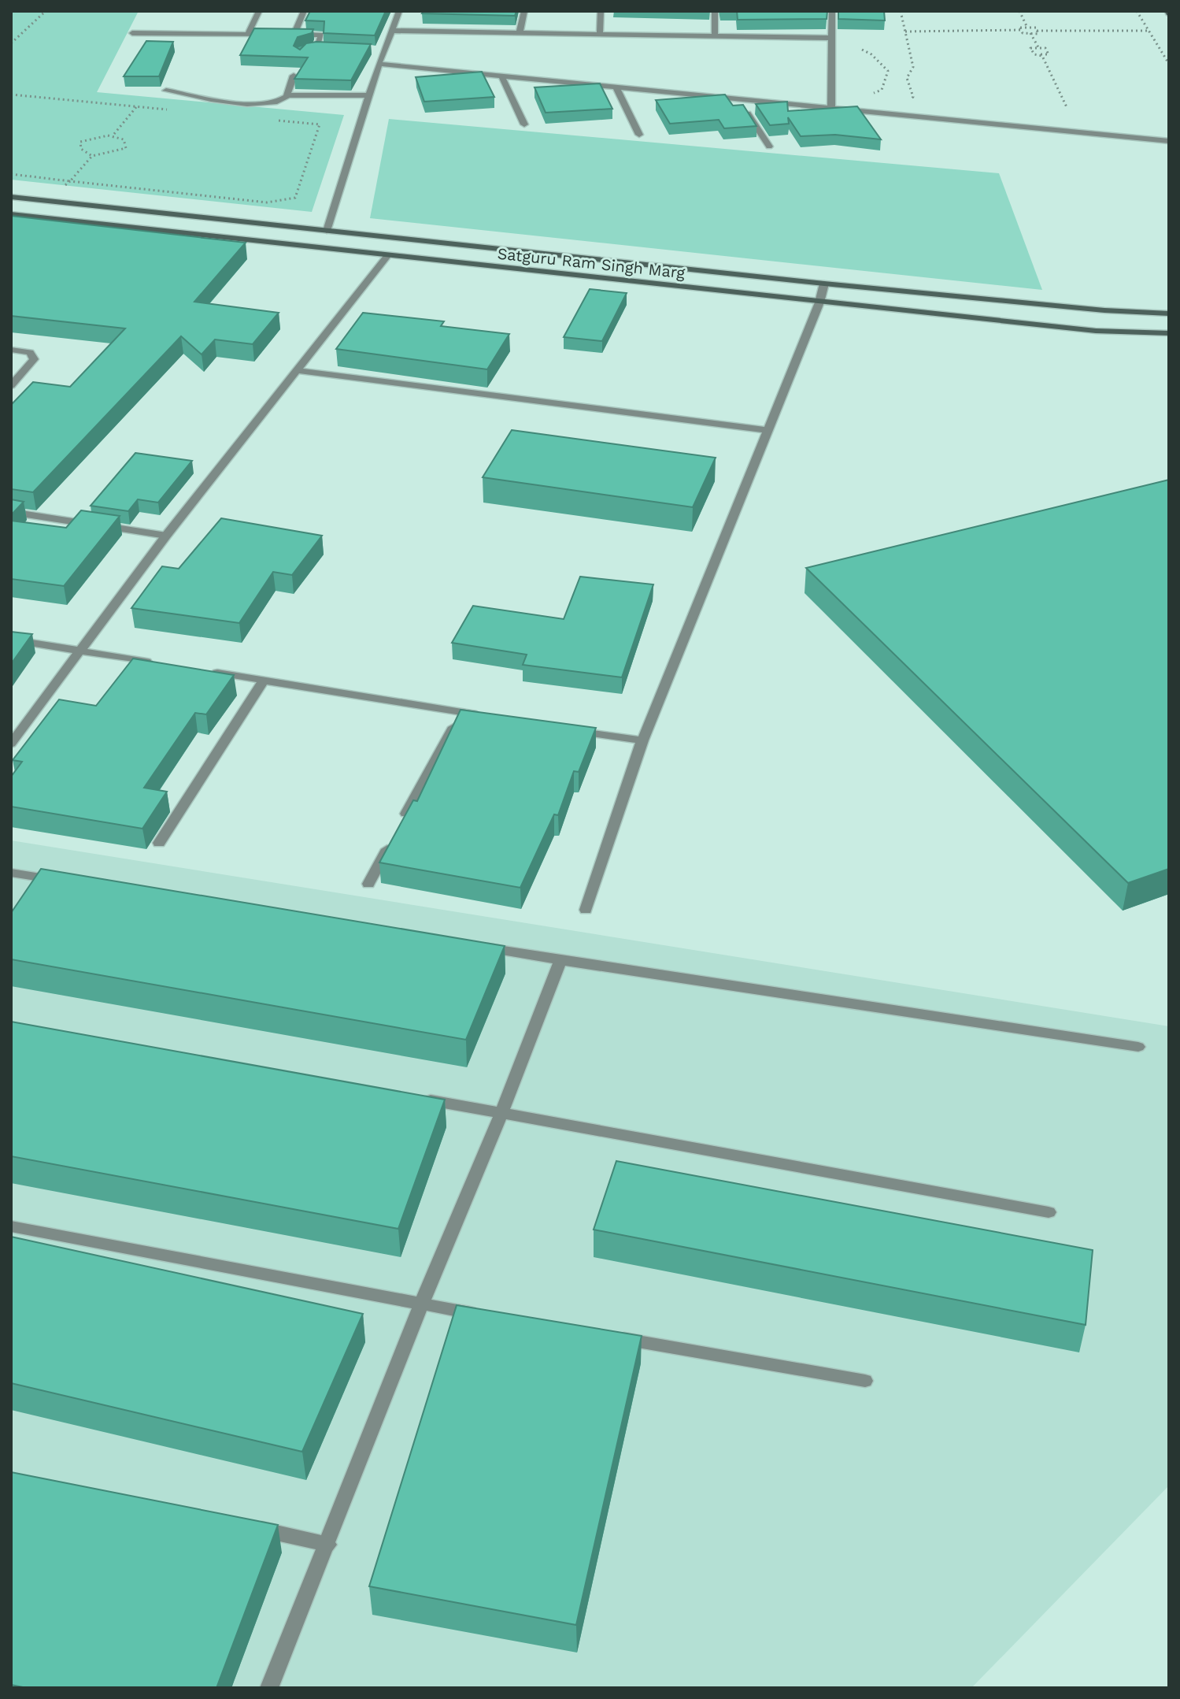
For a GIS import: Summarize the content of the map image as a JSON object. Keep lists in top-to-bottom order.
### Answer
{
  "streets": {
    "main road": ["Satguru Ram Singh Marg"]
  }
}
